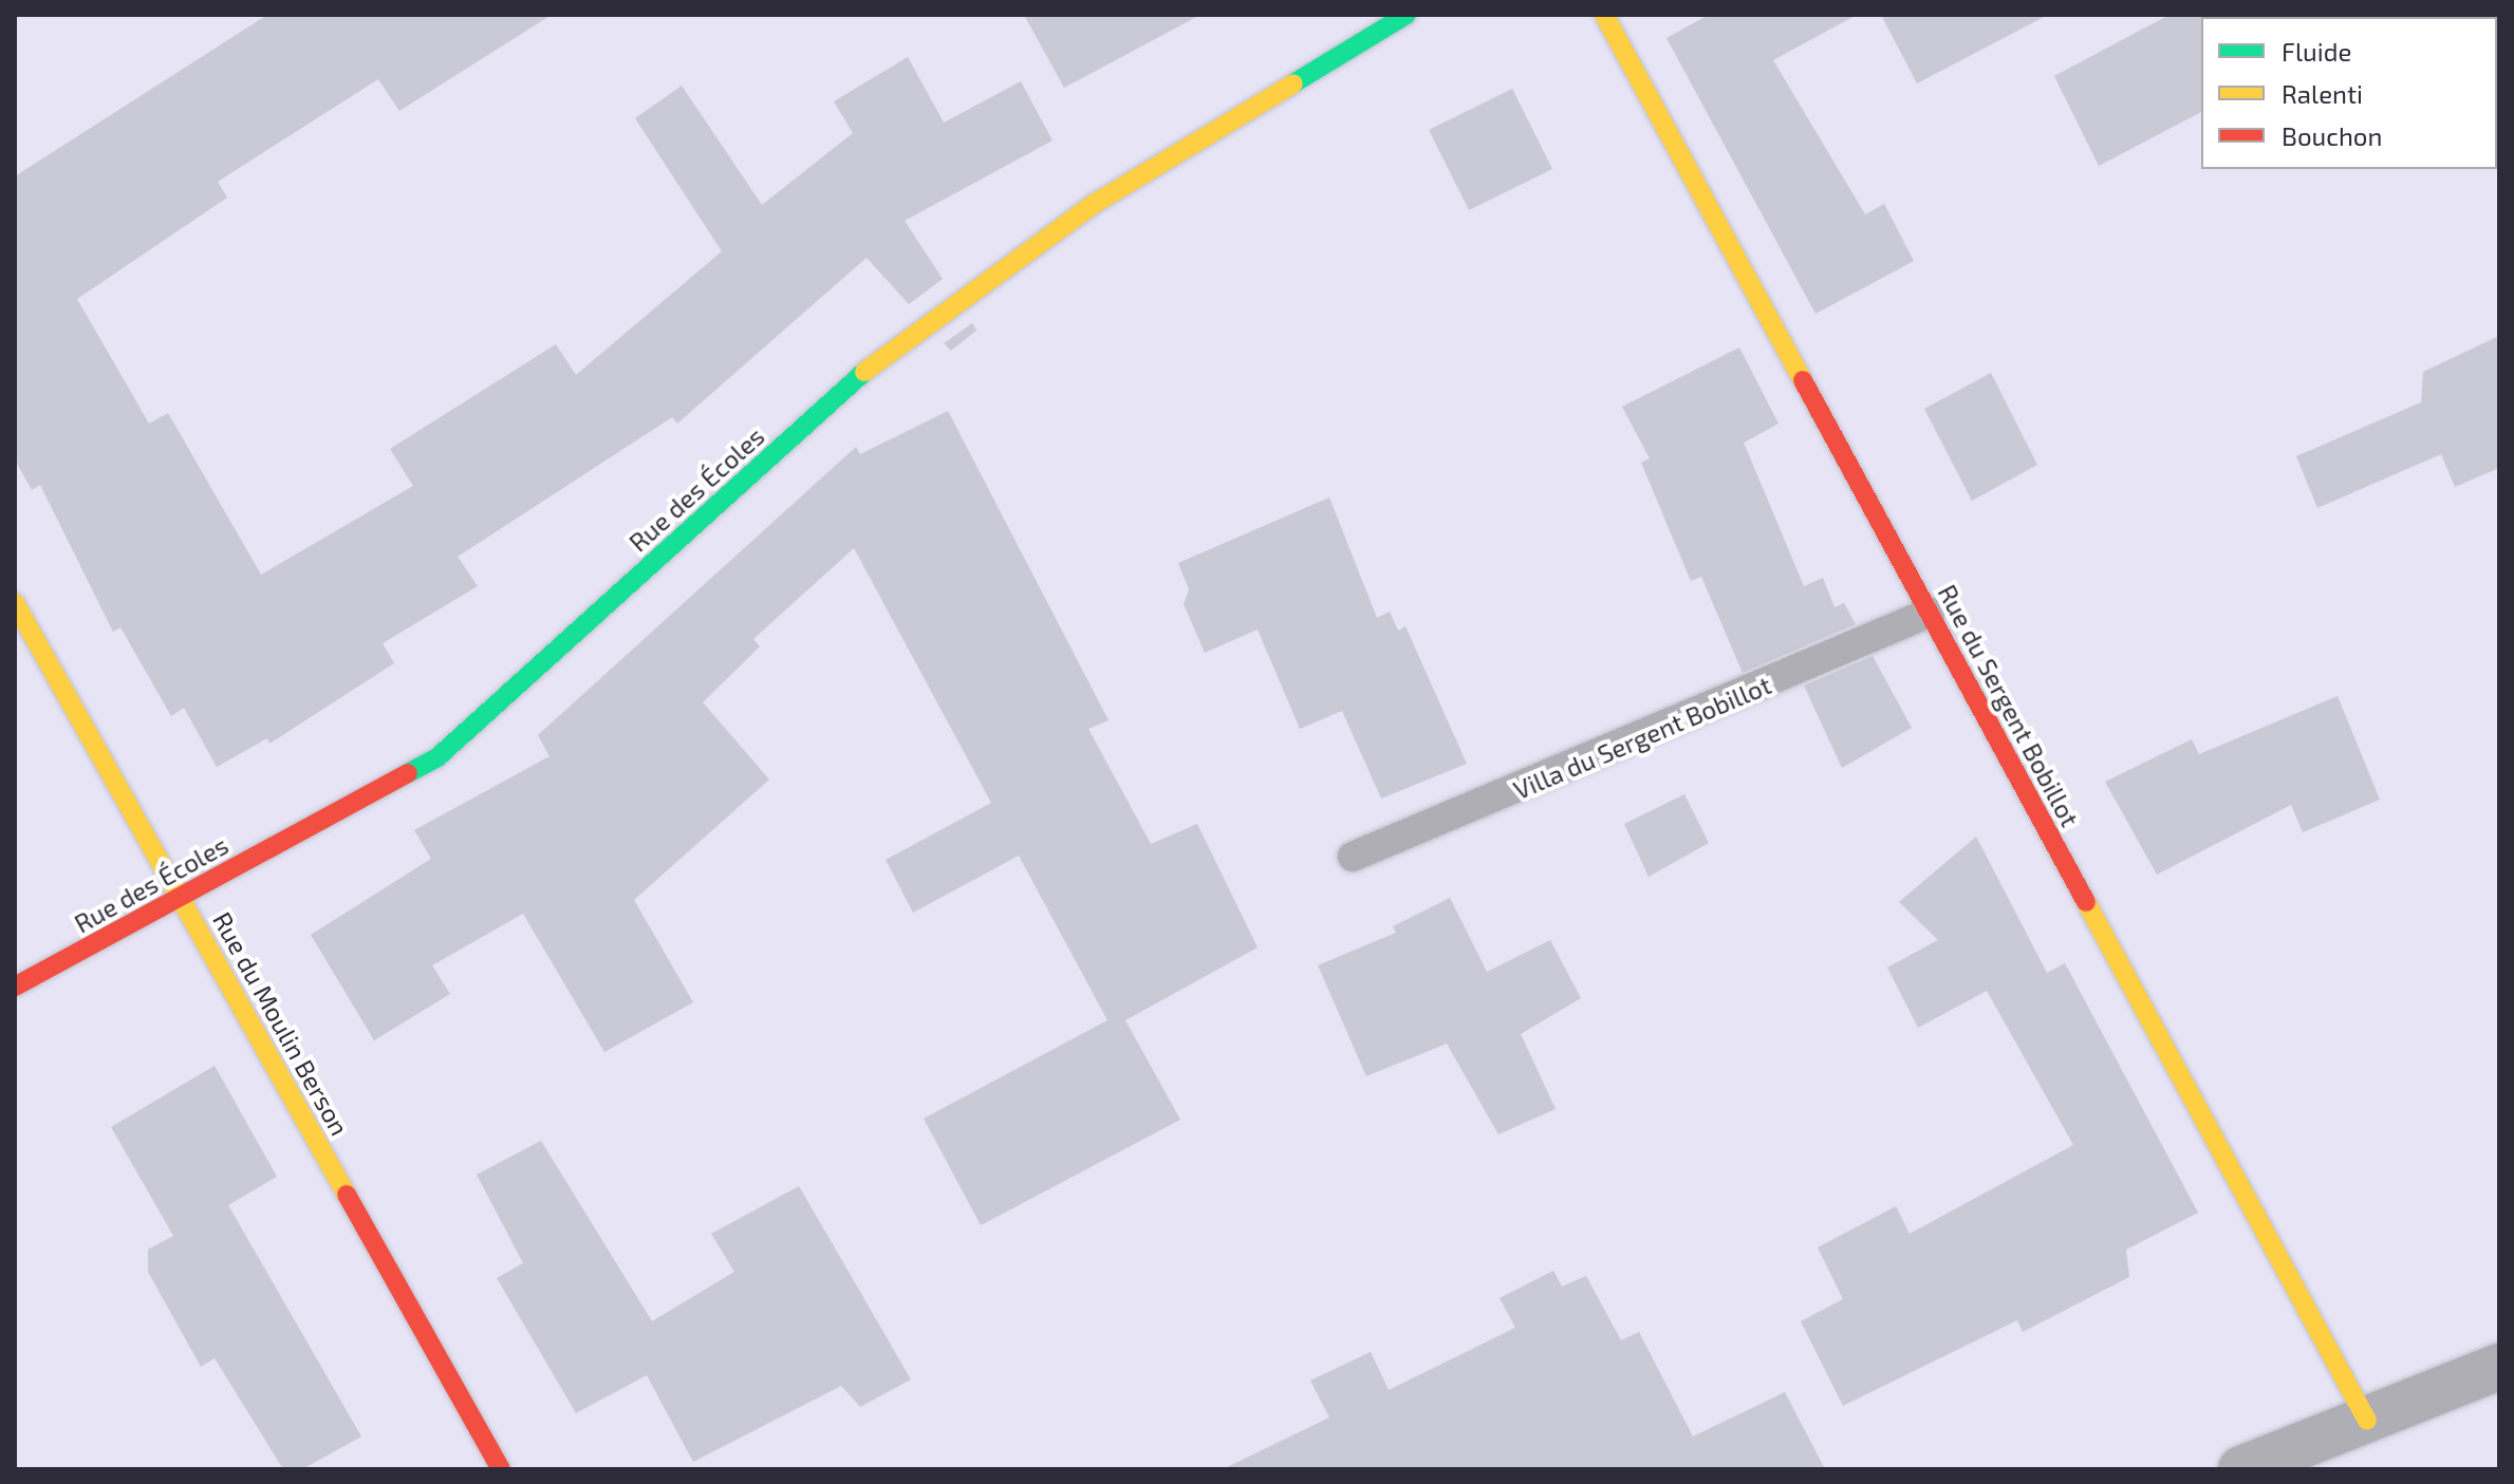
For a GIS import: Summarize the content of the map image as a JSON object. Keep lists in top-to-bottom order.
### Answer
{
  "streets": {
    "street": ["Rue des Écoles", "Rue du Sergent Bobillot", "Rue du Moulin Berson"],
    "lane": ["Villa du Sergent Bobillot"]
  },
  "crossings": [
    ["Rue des Écoles", "Rue du Moulin Berson"],
    ["Rue du Sergent Bobillot", "Villa du Sergent Bobillot"]
  ],
  "legend": ["Fluide", "Ralenti", "Bouchon"]
}
